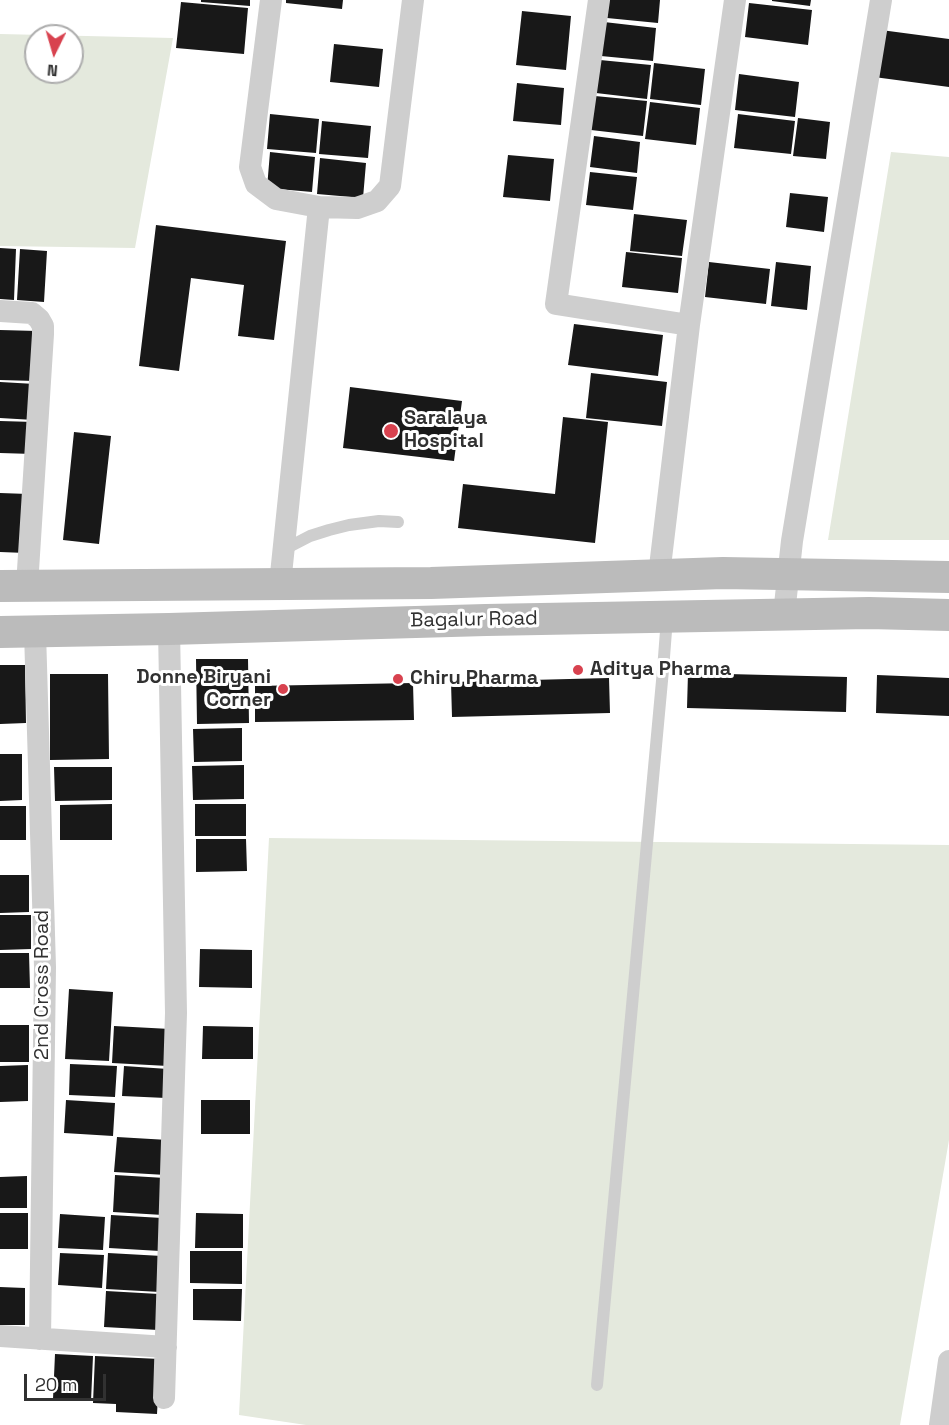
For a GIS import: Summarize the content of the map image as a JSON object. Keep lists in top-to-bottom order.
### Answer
{
  "streets": {
    "main road": ["Bagalur Road"],
    "street": ["2nd Cross Road"]
  },
  "crossings": [
    ["Bagalur Road", "2nd Cross Road"]
  ],
  "places": [
    "Saralaya Hospital",
    "Aditya Pharma",
    "Chiru Pharma",
    "Donne Biryani Corner"
  ],
  "scale_bar": "20 m",
  "north": "bottom"
}
